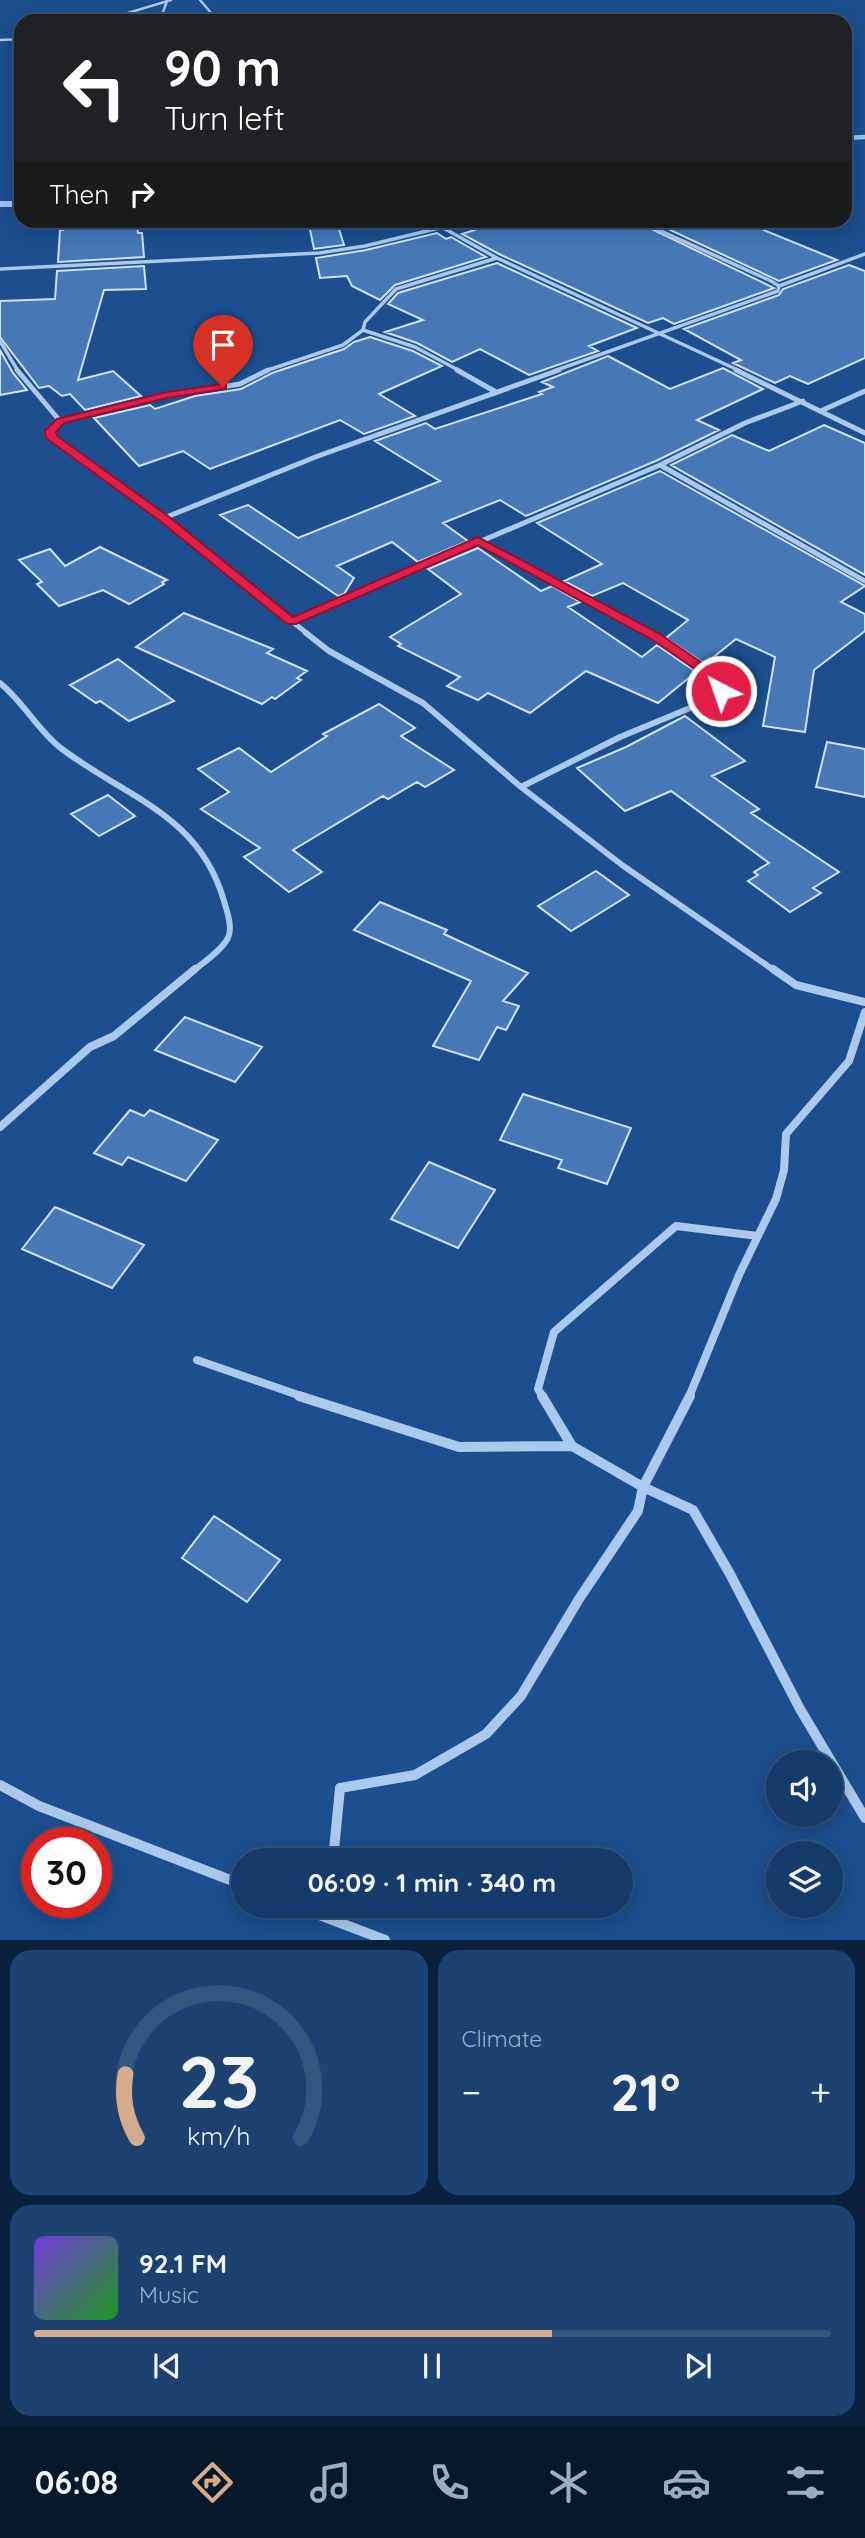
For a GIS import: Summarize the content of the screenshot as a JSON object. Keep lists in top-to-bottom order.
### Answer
{
  "page": {
    "turn": ["90 m", "Turn left"],
    "then": "Then",
    "limit": "30",
    "trip": "06:09 · 1 min · 340 m",
    "tile": "Climate",
    "heat": ["−", "21°", "+"],
    "song": ["92.1 FM", "Music"],
    "tabs": "06:08",
    "gauge": ["23", "km/h"]
  }
}
